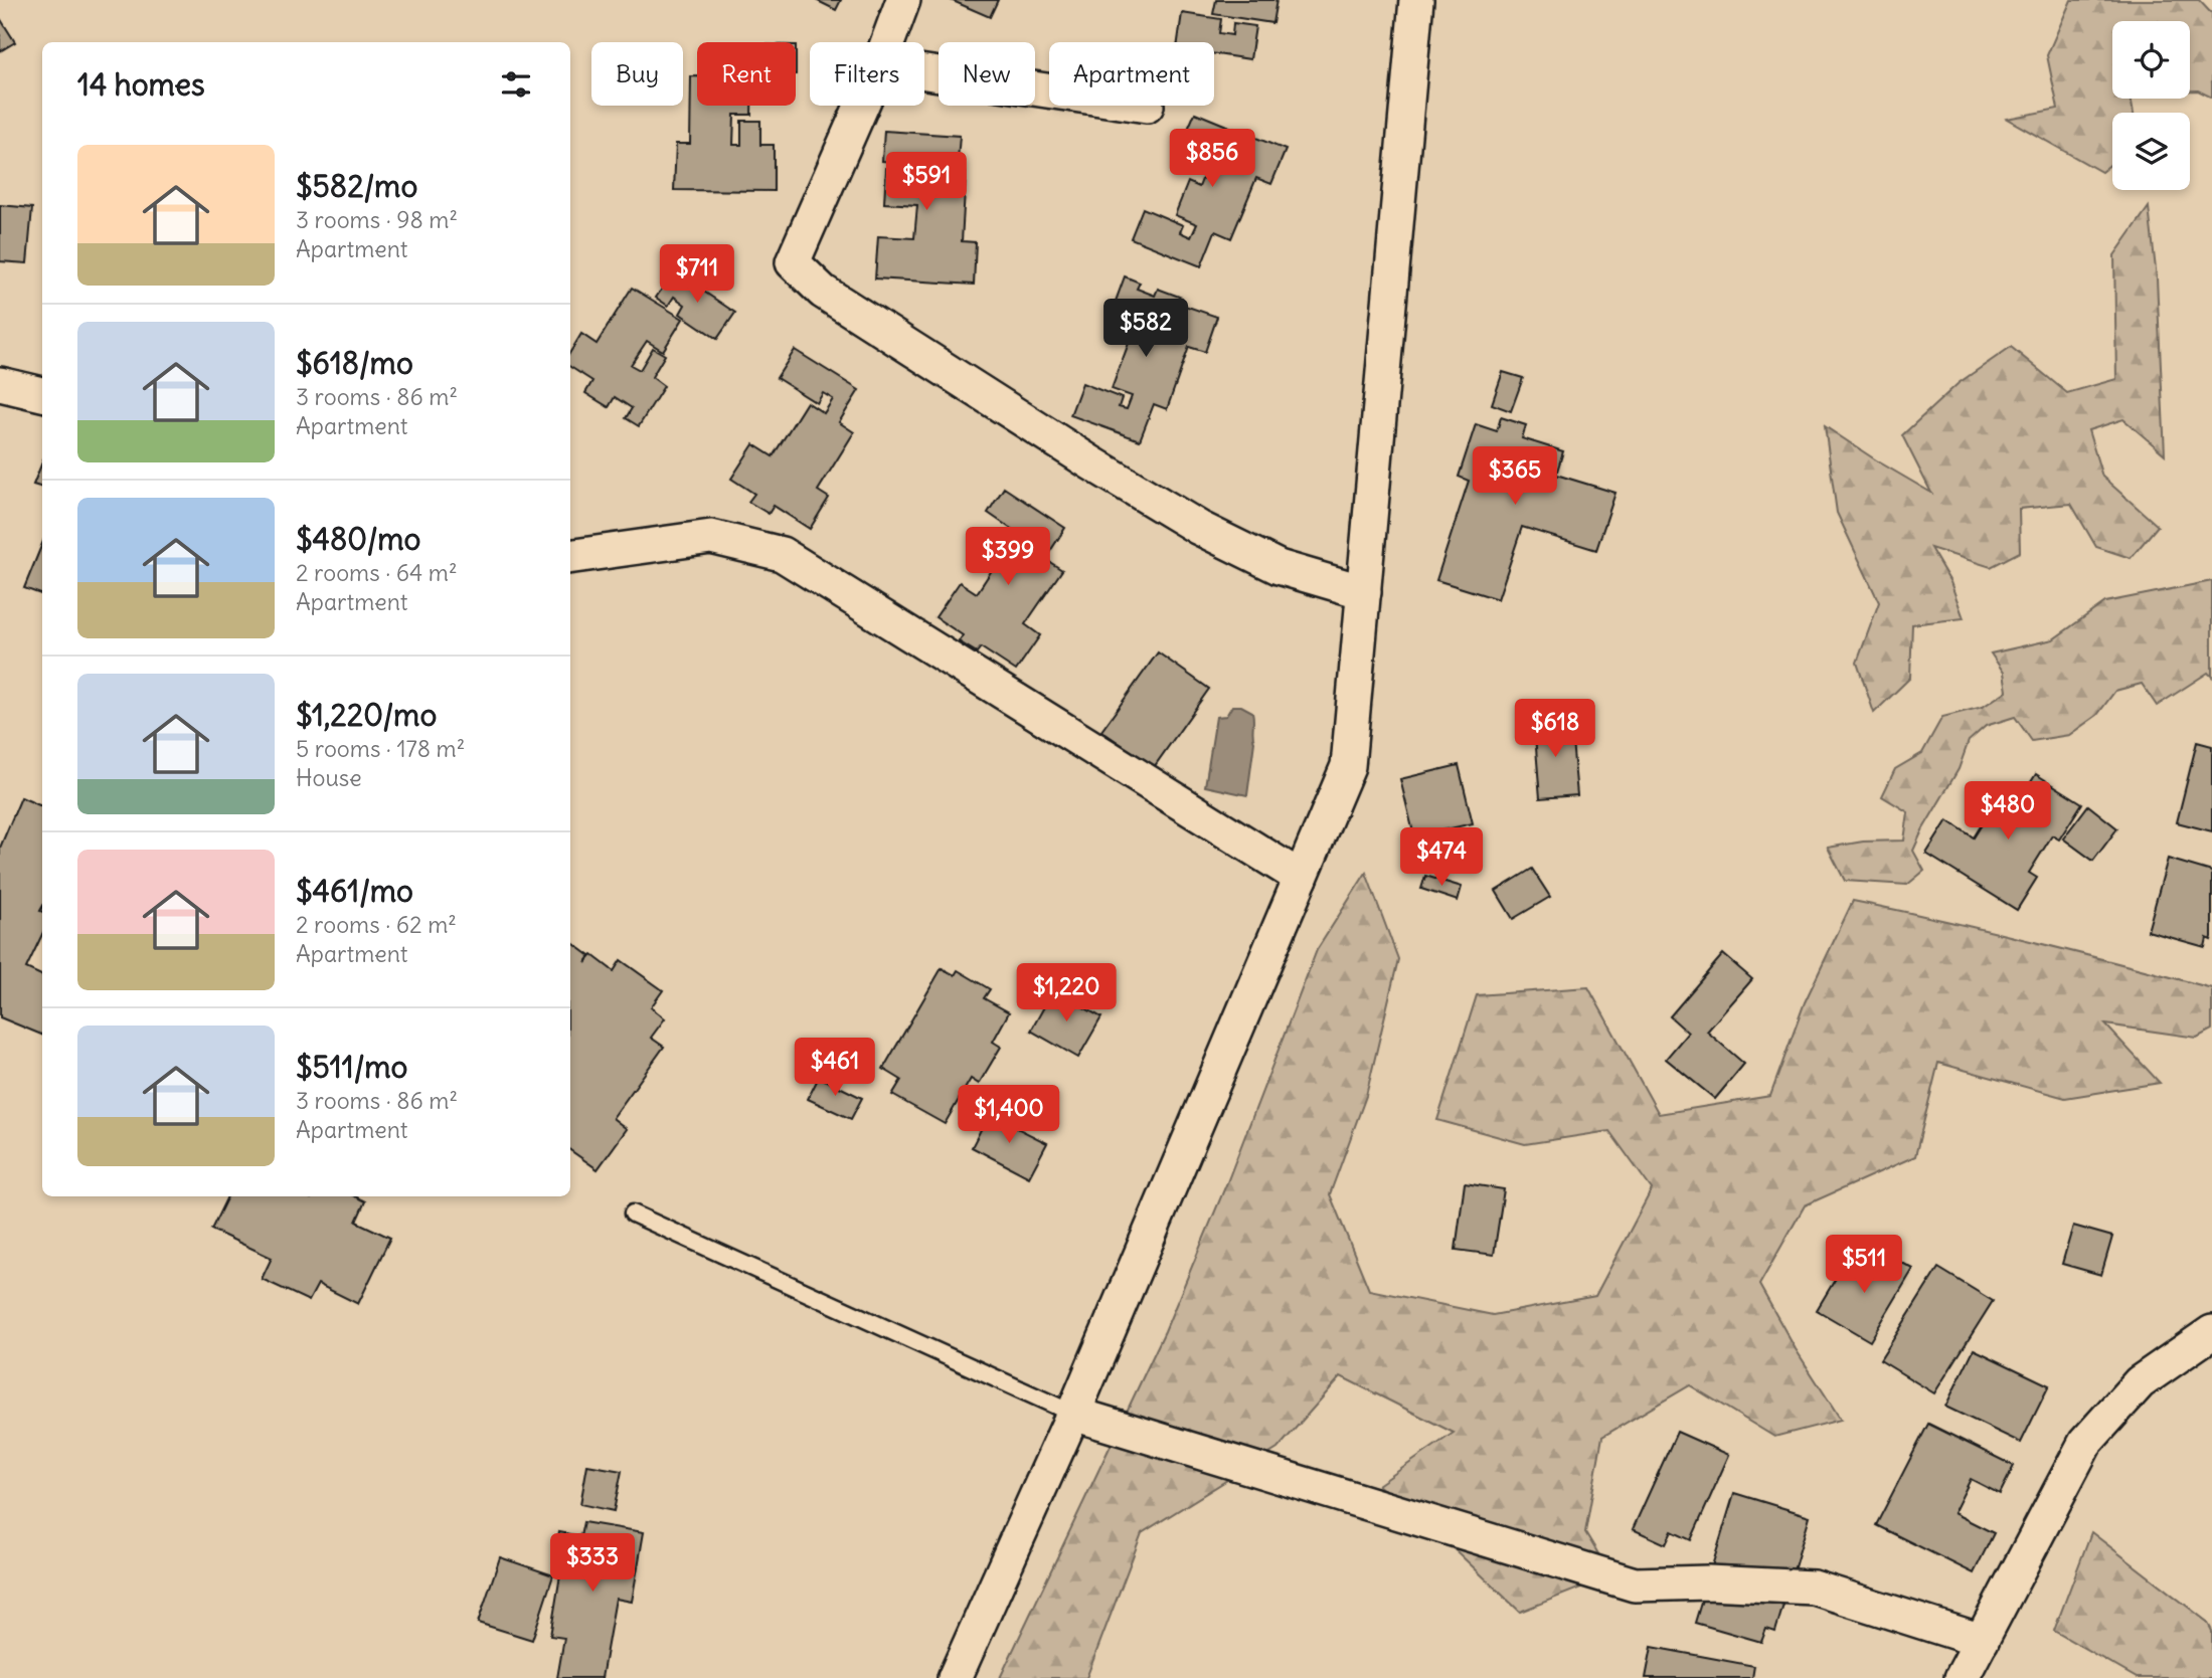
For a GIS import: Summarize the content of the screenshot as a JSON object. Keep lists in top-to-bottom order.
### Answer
{
  "page": {
    "chip": [
      "Buy",
      "Rent",
      "Filters",
      "New",
      "Apartment"
    ],
    "heading": "14 homes",
    "list": [
      {
        "name": "$582/mo",
        "note": "3 rooms · 98 m² · Apartment"
      },
      {
        "name": "$618/mo",
        "note": "3 rooms · 86 m² · Apartment"
      },
      {
        "name": "$480/mo",
        "note": "2 rooms · 64 m² · Apartment"
      },
      {
        "name": "$1,220/mo",
        "note": "5 rooms · 178 m² · House"
      },
      {
        "name": "$461/mo",
        "note": "2 rooms · 62 m² · Apartment"
      },
      {
        "name": "$511/mo",
        "note": "3 rooms · 86 m² · Apartment"
      }
    ],
    "price": [
      "$856",
      "$591",
      "$711",
      "$582",
      "$365",
      "$399",
      "$618",
      "$480",
      "$474",
      "$1,220",
      "$461",
      "$1,400",
      "$511",
      "$333"
    ]
  }
}
